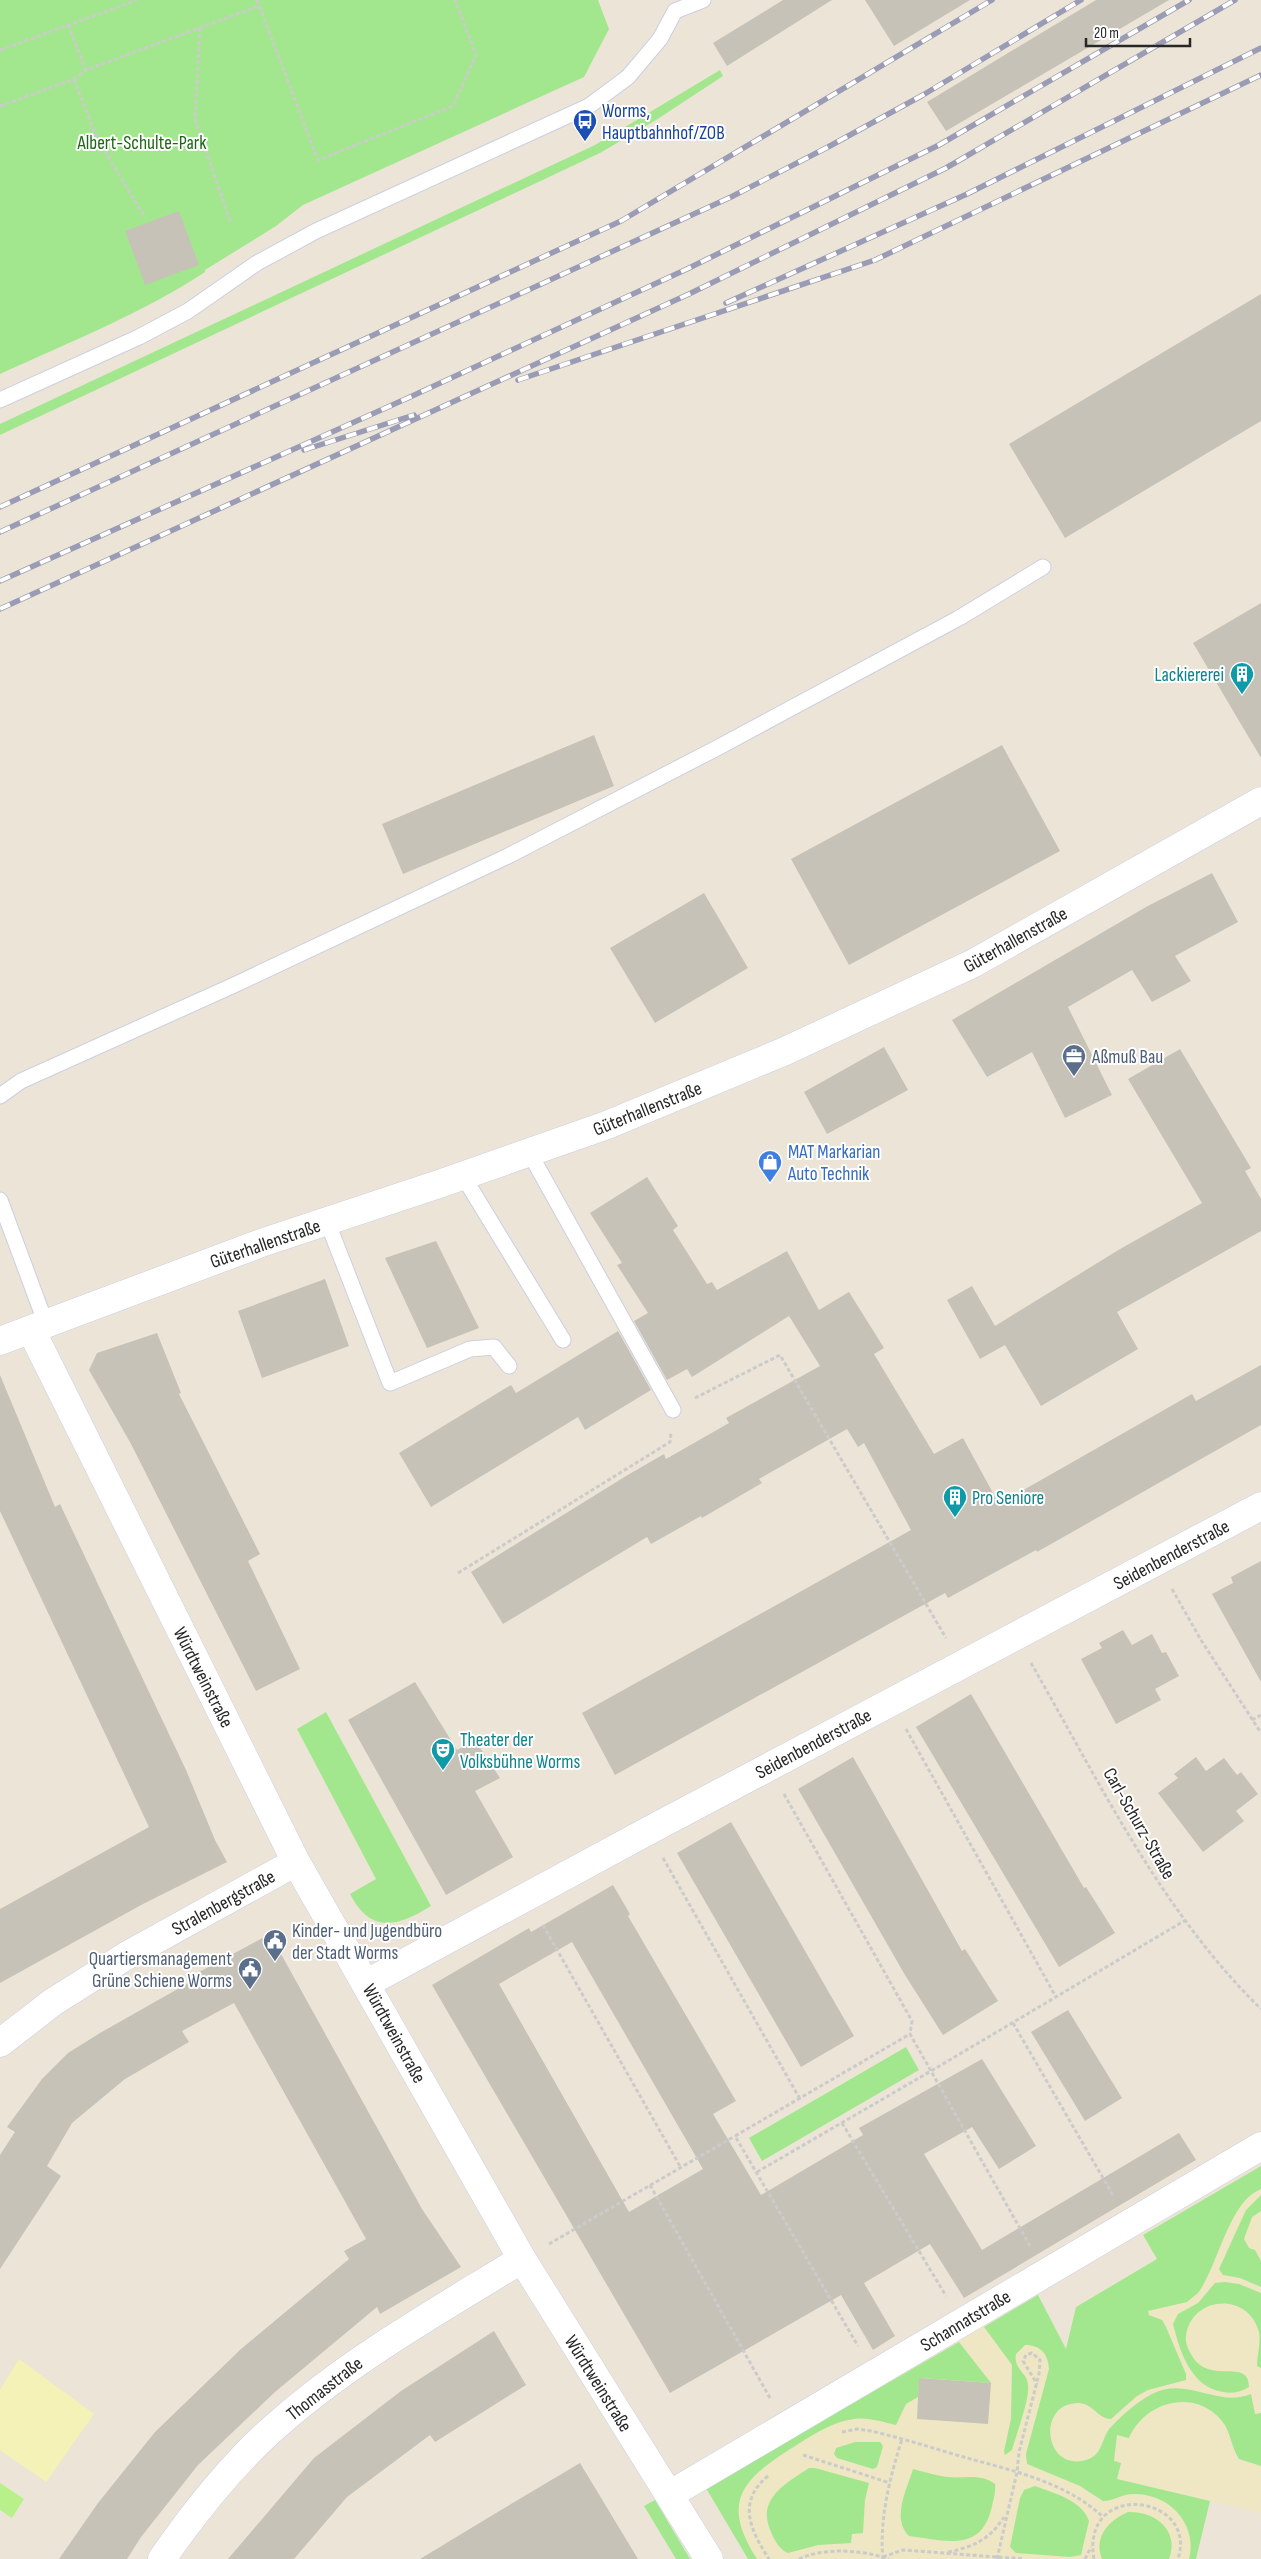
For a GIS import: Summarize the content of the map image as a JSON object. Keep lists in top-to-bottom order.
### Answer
{
  "streets": {
    "street": [
      "Güterhallenstraße",
      "Seidenbenderstraße",
      "Würdtweinstraße",
      "Stralenbergstraße",
      "Schannatstraße",
      "Thomasstraße"
    ],
    "path": ["Carl-Schurz-Straße"]
  },
  "crossings": [
    ["Güterhallenstraße", "Würdtweinstraße"],
    ["Seidenbenderstraße", "Würdtweinstraße"],
    ["Seidenbenderstraße", "Carl-Schurz-Straße"],
    ["Würdtweinstraße", "Stralenbergstraße"],
    ["Würdtweinstraße", "Schannatstraße"],
    ["Würdtweinstraße", "Thomasstraße"]
  ],
  "parks": ["Albert-Schulte-Park"],
  "places": {
    "bus stop": ["Worms, Hauptbahnhof/ZOB"],
    "building": ["Lackiererei", "Pro Seniore"],
    "office": ["Aßmuß Bau"],
    "shop": ["MAT Markarian Auto Technik"],
    "theatre": ["Theater der Volksbühne Worms"],
    "public building": ["Kinder- und Jugendbüro der Stadt Worms", "Quartiersmanagement Grüne Schiene Worms"]
  },
  "scale_bar": "20 m"
}
